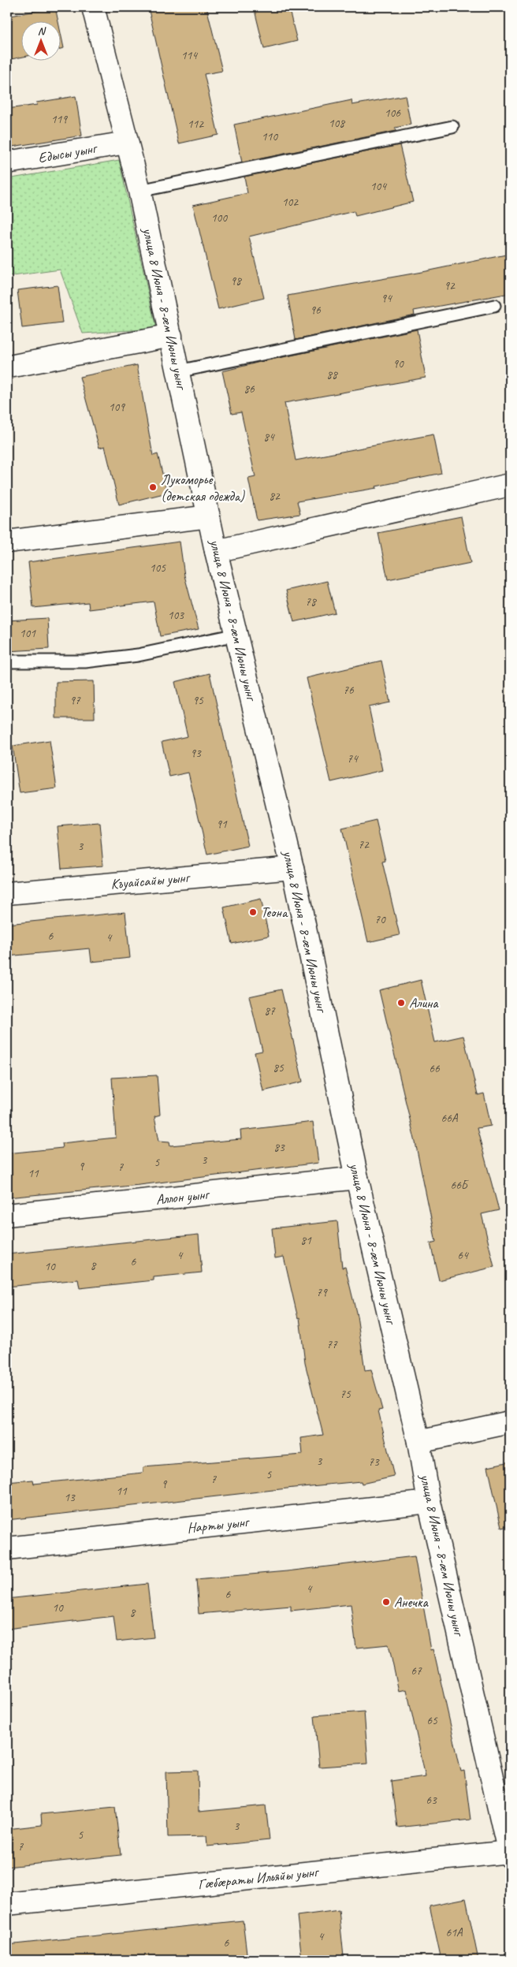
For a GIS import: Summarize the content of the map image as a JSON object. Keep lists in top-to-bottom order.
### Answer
{
  "streets": {
    "main road": [
      "Едысы уынг",
      "улица 8 Июня - 8-ӕм Июны уынг",
      "Къуайсайы уынг",
      "Аллон уынг",
      "Нарты уынг",
      "Гæбæраты Ильяйы уынг"
    ]
  },
  "crossings": [
    ["Едысы уынг", "улица 8 Июня - 8-ӕм Июны уынг"],
    ["улица 8 Июня - 8-ӕм Июны уынг", "Къуайсайы уынг"],
    ["улица 8 Июня - 8-ӕм Июны уынг", "Аллон уынг"],
    ["улица 8 Июня - 8-ӕм Июны уынг", "Нарты уынг"],
    ["улица 8 Июня - 8-ӕм Июны уынг", "Гæбæраты Ильяйы уынг"]
  ],
  "places": [
    "Лукоморье (детская одежда)",
    "Теона",
    "Алина",
    "Анечка"
  ],
  "house_numbers": [
    "114",
    "106",
    "119",
    "108",
    "112",
    "110",
    "104",
    "102",
    "100",
    "98",
    "92",
    "94",
    "96",
    "90",
    "88",
    "86",
    "109",
    "84",
    "82",
    "105",
    "78",
    "103",
    "101",
    "76",
    "97",
    "95",
    "93",
    "74",
    "91",
    "72",
    "3",
    "70",
    "6",
    "4",
    "87",
    "85",
    "66",
    "66А",
    "83",
    "3",
    "5",
    "9",
    "7",
    "11",
    "66Б",
    "81",
    "4",
    "64",
    "6",
    "8",
    "10",
    "79",
    "77",
    "75",
    "3",
    "73",
    "5",
    "7",
    "9",
    "11",
    "13",
    "4",
    "6",
    "10",
    "8",
    "67",
    "65",
    "63",
    "3",
    "5",
    "7",
    "61А",
    "4",
    "6"
  ],
  "north": "top"
}
